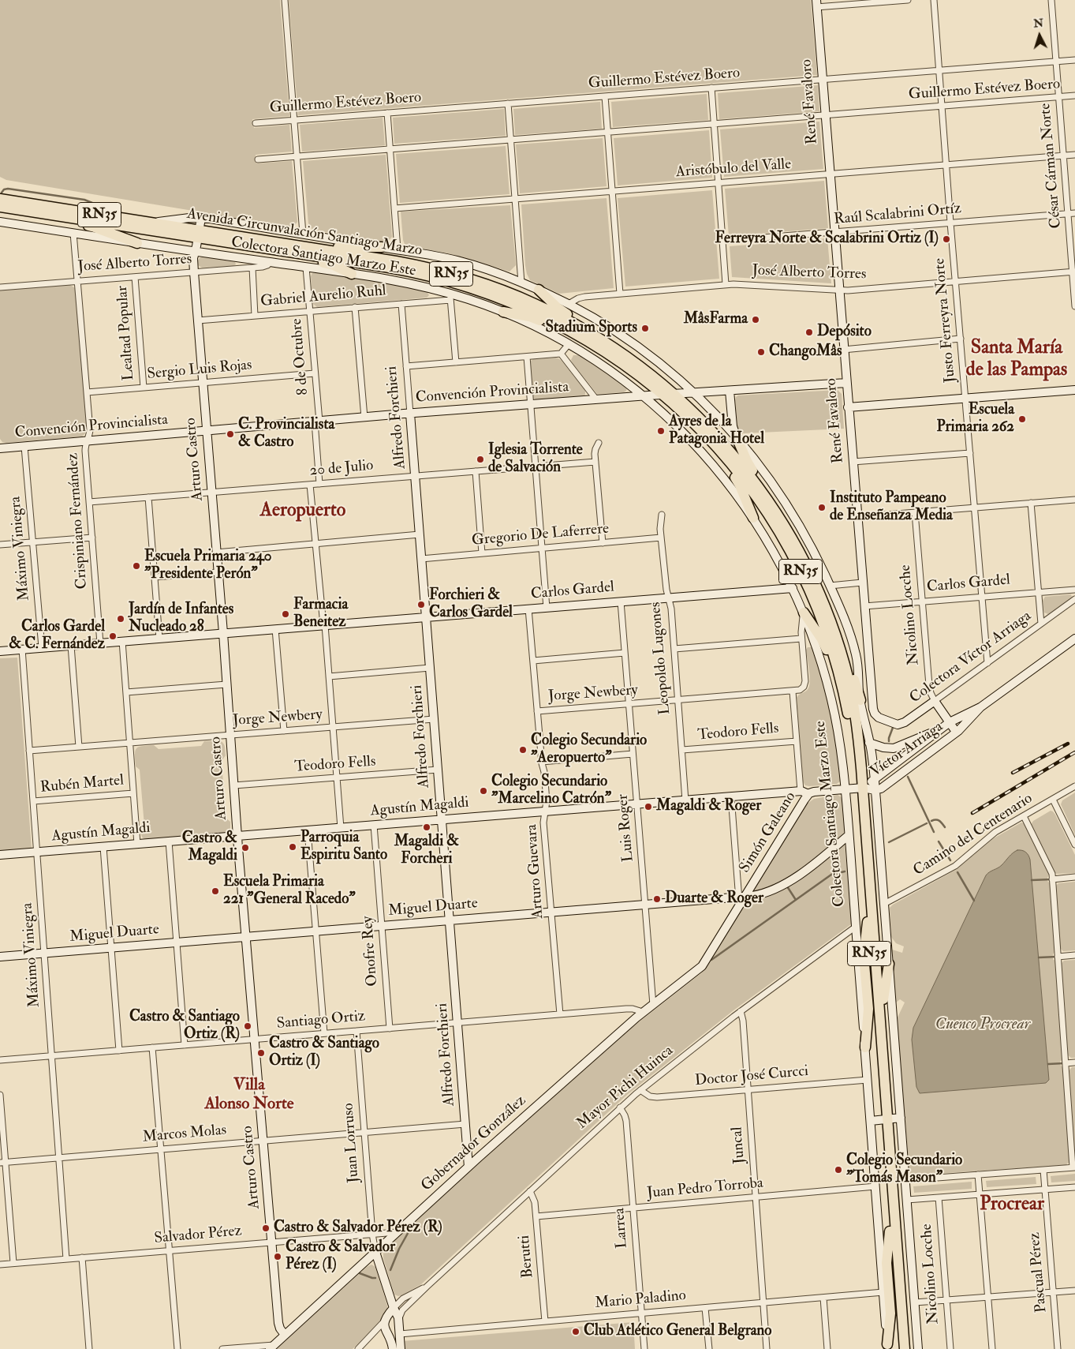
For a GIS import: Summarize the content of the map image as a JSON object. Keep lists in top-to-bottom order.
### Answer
{
  "streets": {
    "highway": ["RN35", "Avenida Circunvalación Santiago Marzo"],
    "street": [
      "Guillermo Estévez Boero",
      "René Favaloro",
      "César Cárman Norte",
      "Aristóbulo del Valle",
      "Raúl Scalabrini Ortíz",
      "Colectora Santiago Marzo Este",
      "José Alberto Torres",
      "Gabriel Aurelio Ruhl",
      "Justo Ferreyra Norte",
      "Lealtad Popular",
      "8 de Octubre",
      "Sergio Luis Rojas",
      "Convención Provincialista",
      "Alfredo Forchieri",
      "Arturo Castro",
      "20 de Julio",
      "Crispiniano Fernández",
      "Gregorio De Laferrere",
      "Máximo Viniegra",
      "Carlos Gardel",
      "Nicolino Locche",
      "Colectora Víctor Arriaga",
      "Leopoldo Lugones",
      "Jorge Newbery",
      "Teodoro Fells",
      "Víctor Arriaga",
      "Rubén Martel",
      "Agustín Magaldi",
      "Luis Roger",
      "Simón Galeano",
      "Camino del Centenario",
      "Arturo Guevara",
      "Miguel Duarte",
      "Onofre Rey",
      "Santiago Ortiz",
      "Doctor José Curcci",
      "Mayor Pichi Huinca",
      "Marcos Molas",
      "Juan Lorruso",
      "Gobernador González",
      "Juncal",
      "Juan Pedro Torroba",
      "Larrea",
      "Salvador Pérez",
      "Berutti",
      "Pascual Pérez",
      "Mario Paladino"
    ]
  },
  "crossings": [
    ["Guillermo Estévez Boero", "René Favaloro"],
    ["Guillermo Estévez Boero", "César Cárman Norte"],
    ["Guillermo Estévez Boero", "Justo Ferreyra Norte"],
    ["René Favaloro", "Aristóbulo del Valle"],
    ["René Favaloro", "Raúl Scalabrini Ortíz"],
    ["René Favaloro", "José Alberto Torres"],
    ["René Favaloro", "Convención Provincialista"],
    ["René Favaloro", "Carlos Gardel"],
    ["René Favaloro", "Colectora Víctor Arriaga"],
    ["César Cárman Norte", "Aristóbulo del Valle"],
    ["César Cárman Norte", "Raúl Scalabrini Ortíz"],
    ["César Cárman Norte", "José Alberto Torres"],
    ["Aristóbulo del Valle", "Justo Ferreyra Norte"],
    ["Raúl Scalabrini Ortíz", "Justo Ferreyra Norte"],
    ["Avenida Circunvalación Santiago Marzo", "Colectora Santiago Marzo Este"],
    ["Avenida Circunvalación Santiago Marzo", "Convención Provincialista"],
    ["Avenida Circunvalación Santiago Marzo", "Arturo Castro"],
    ["Avenida Circunvalación Santiago Marzo", "Víctor Arriaga"],
    ["Colectora Santiago Marzo Este", "José Alberto Torres"],
    ["Colectora Santiago Marzo Este", "Gabriel Aurelio Ruhl"],
    ["Colectora Santiago Marzo Este", "8 de Octubre"],
    ["Colectora Santiago Marzo Este", "Convención Provincialista"],
    ["Colectora Santiago Marzo Este", "Arturo Castro"],
    ["Colectora Santiago Marzo Este", "Crispiniano Fernández"],
    ["Colectora Santiago Marzo Este", "Carlos Gardel"],
    ["Colectora Santiago Marzo Este", "Víctor Arriaga"],
    ["Colectora Santiago Marzo Este", "Camino del Centenario"],
    ["Colectora Santiago Marzo Este", "Miguel Duarte"],
    ["Colectora Santiago Marzo Este", "Doctor José Curcci"],
    ["Colectora Santiago Marzo Este", "Mayor Pichi Huinca"],
    ["Colectora Santiago Marzo Este", "Juan Pedro Torroba"],
    ["Colectora Santiago Marzo Este", "Mario Paladino"],
    ["José Alberto Torres", "Justo Ferreyra Norte"],
    ["José Alberto Torres", "Lealtad Popular"],
    ["José Alberto Torres", "Arturo Castro"],
    ["José Alberto Torres", "Crispiniano Fernández"],
    ["Gabriel Aurelio Ruhl", "8 de Octubre"],
    ["Gabriel Aurelio Ruhl", "Alfredo Forchieri"],
    ["Gabriel Aurelio Ruhl", "Arturo Castro"],
    ["Justo Ferreyra Norte", "Carlos Gardel"],
    ["Justo Ferreyra Norte", "Colectora Víctor Arriaga"],
    ["Lealtad Popular", "Sergio Luis Rojas"],
    ["8 de Octubre", "Sergio Luis Rojas"],
    ["8 de Octubre", "Convención Provincialista"],
    ["8 de Octubre", "20 de Julio"],
    ["Sergio Luis Rojas", "Arturo Castro"],
    ["Sergio Luis Rojas", "Crispiniano Fernández"],
    ["Convención Provincialista", "Alfredo Forchieri"],
    ["Convención Provincialista", "Arturo Castro"],
    ["Convención Provincialista", "Crispiniano Fernández"],
    ["Convención Provincialista", "Máximo Viniegra"],
    ["Alfredo Forchieri", "20 de Julio"],
    ["Alfredo Forchieri", "Gregorio De Laferrere"],
    ["Alfredo Forchieri", "Carlos Gardel"],
    ["Alfredo Forchieri", "Jorge Newbery"],
    ["Alfredo Forchieri", "Teodoro Fells"],
    ["Alfredo Forchieri", "Agustín Magaldi"],
    ["Alfredo Forchieri", "Miguel Duarte"],
    ["Alfredo Forchieri", "Santiago Ortiz"],
    ["Alfredo Forchieri", "Marcos Molas"],
    ["Alfredo Forchieri", "Gobernador González"],
    ["Arturo Castro", "20 de Julio"],
    ["Arturo Castro", "Carlos Gardel"],
    ["Arturo Castro", "Jorge Newbery"],
    ["Arturo Castro", "Teodoro Fells"],
    ["Arturo Castro", "Agustín Magaldi"],
    ["Arturo Castro", "Miguel Duarte"],
    ["Arturo Castro", "Santiago Ortiz"],
    ["Arturo Castro", "Marcos Molas"],
    ["Arturo Castro", "Gobernador González"],
    ["Arturo Castro", "Salvador Pérez"],
    ["20 de Julio", "Crispiniano Fernández"],
    ["Crispiniano Fernández", "Carlos Gardel"],
    ["Gregorio De Laferrere", "Leopoldo Lugones"],
    ["Máximo Viniegra", "Carlos Gardel"],
    ["Máximo Viniegra", "Jorge Newbery"],
    ["Máximo Viniegra", "Rubén Martel"],
    ["Máximo Viniegra", "Agustín Magaldi"],
    ["Máximo Viniegra", "Miguel Duarte"],
    ["Máximo Viniegra", "Santiago Ortiz"],
    ["Máximo Viniegra", "Marcos Molas"],
    ["Máximo Viniegra", "Salvador Pérez"],
    ["Carlos Gardel", "Nicolino Locche"],
    ["Carlos Gardel", "Leopoldo Lugones"],
    ["Carlos Gardel", "Luis Roger"],
    ["Carlos Gardel", "Arturo Guevara"],
    ["Nicolino Locche", "Colectora Víctor Arriaga"],
    ["Nicolino Locche", "Víctor Arriaga"],
    ["Leopoldo Lugones", "Jorge Newbery"],
    ["Leopoldo Lugones", "Teodoro Fells"],
    ["Leopoldo Lugones", "Agustín Magaldi"],
    ["Jorge Newbery", "Luis Roger"],
    ["Jorge Newbery", "Arturo Guevara"],
    ["Agustín Magaldi", "Luis Roger"],
    ["Agustín Magaldi", "Simón Galeano"],
    ["Agustín Magaldi", "Arturo Guevara"],
    ["Agustín Magaldi", "Onofre Rey"],
    ["Luis Roger", "Miguel Duarte"],
    ["Luis Roger", "Gobernador González"],
    ["Simón Galeano", "Miguel Duarte"],
    ["Simón Galeano", "Gobernador González"],
    ["Arturo Guevara", "Miguel Duarte"],
    ["Arturo Guevara", "Santiago Ortiz"],
    ["Miguel Duarte", "Onofre Rey"],
    ["Onofre Rey", "Santiago Ortiz"],
    ["Santiago Ortiz", "Juan Lorruso"],
    ["Santiago Ortiz", "Gobernador González"],
    ["Doctor José Curcci", "Mayor Pichi Huinca"],
    ["Doctor José Curcci", "Juncal"],
    ["Mayor Pichi Huinca", "Juncal"],
    ["Mayor Pichi Huinca", "Larrea"],
    ["Mayor Pichi Huinca", "Berutti"],
    ["Marcos Molas", "Juan Lorruso"],
    ["Juan Lorruso", "Gobernador González"],
    ["Juan Lorruso", "Salvador Pérez"],
    ["Gobernador González", "Salvador Pérez"],
    ["Juncal", "Juan Pedro Torroba"],
    ["Juncal", "Mario Paladino"],
    ["Juan Pedro Torroba", "Larrea"],
    ["Juan Pedro Torroba", "Berutti"],
    ["Larrea", "Mario Paladino"],
    ["Berutti", "Mario Paladino"]
  ],
  "districts": [
    "Santa María de las Pampas",
    "Aeropuerto",
    "Villa Alonso Norte",
    "Procrear"
  ],
  "water": ["Cuenco Procrear"],
  "places": [
    "Ferreyra Norte & Scalabrini Ortiz (I)",
    "MâsFarma",
    "Stadium Sports",
    "Depósito",
    "ChangoMâs",
    "Escuela Primaria 262",
    "Ayres de la Patagonia Hotel",
    "C. Provincialista & Castro",
    "Iglesia Torrente de Salvación",
    "Instituto Pampeano de Enseñanza Media",
    "Escuela Primaria 240 \"Presidente Perón\"",
    "Forchieri & Carlos Gardel",
    "Farmacia Beneitez",
    "Jardín de Infantes Nucleado 28",
    "Carlos Gardel & C. Fernández",
    "Colegio Secundario \"Aeropuerto\"",
    "Colegio Secundario \"Marcelino Catrón\"",
    "Magaldi & Roger",
    "Magaldi & Forcheri",
    "Parroquia Espiritu Santo",
    "Castro & Magaldi",
    "Escuela Primaria 221 \"General Racedo\"",
    "Duarte & Roger",
    "Castro & Santiago Ortiz (R)",
    "Castro & Santiago Ortiz (I)",
    "Colegio Secundario \"Tomás Mason\"",
    "Castro & Salvador Pérez (R)",
    "Castro & Salvador Pérez (I)",
    "Club Atlético General Belgrano"
  ],
  "north": "top"
}
